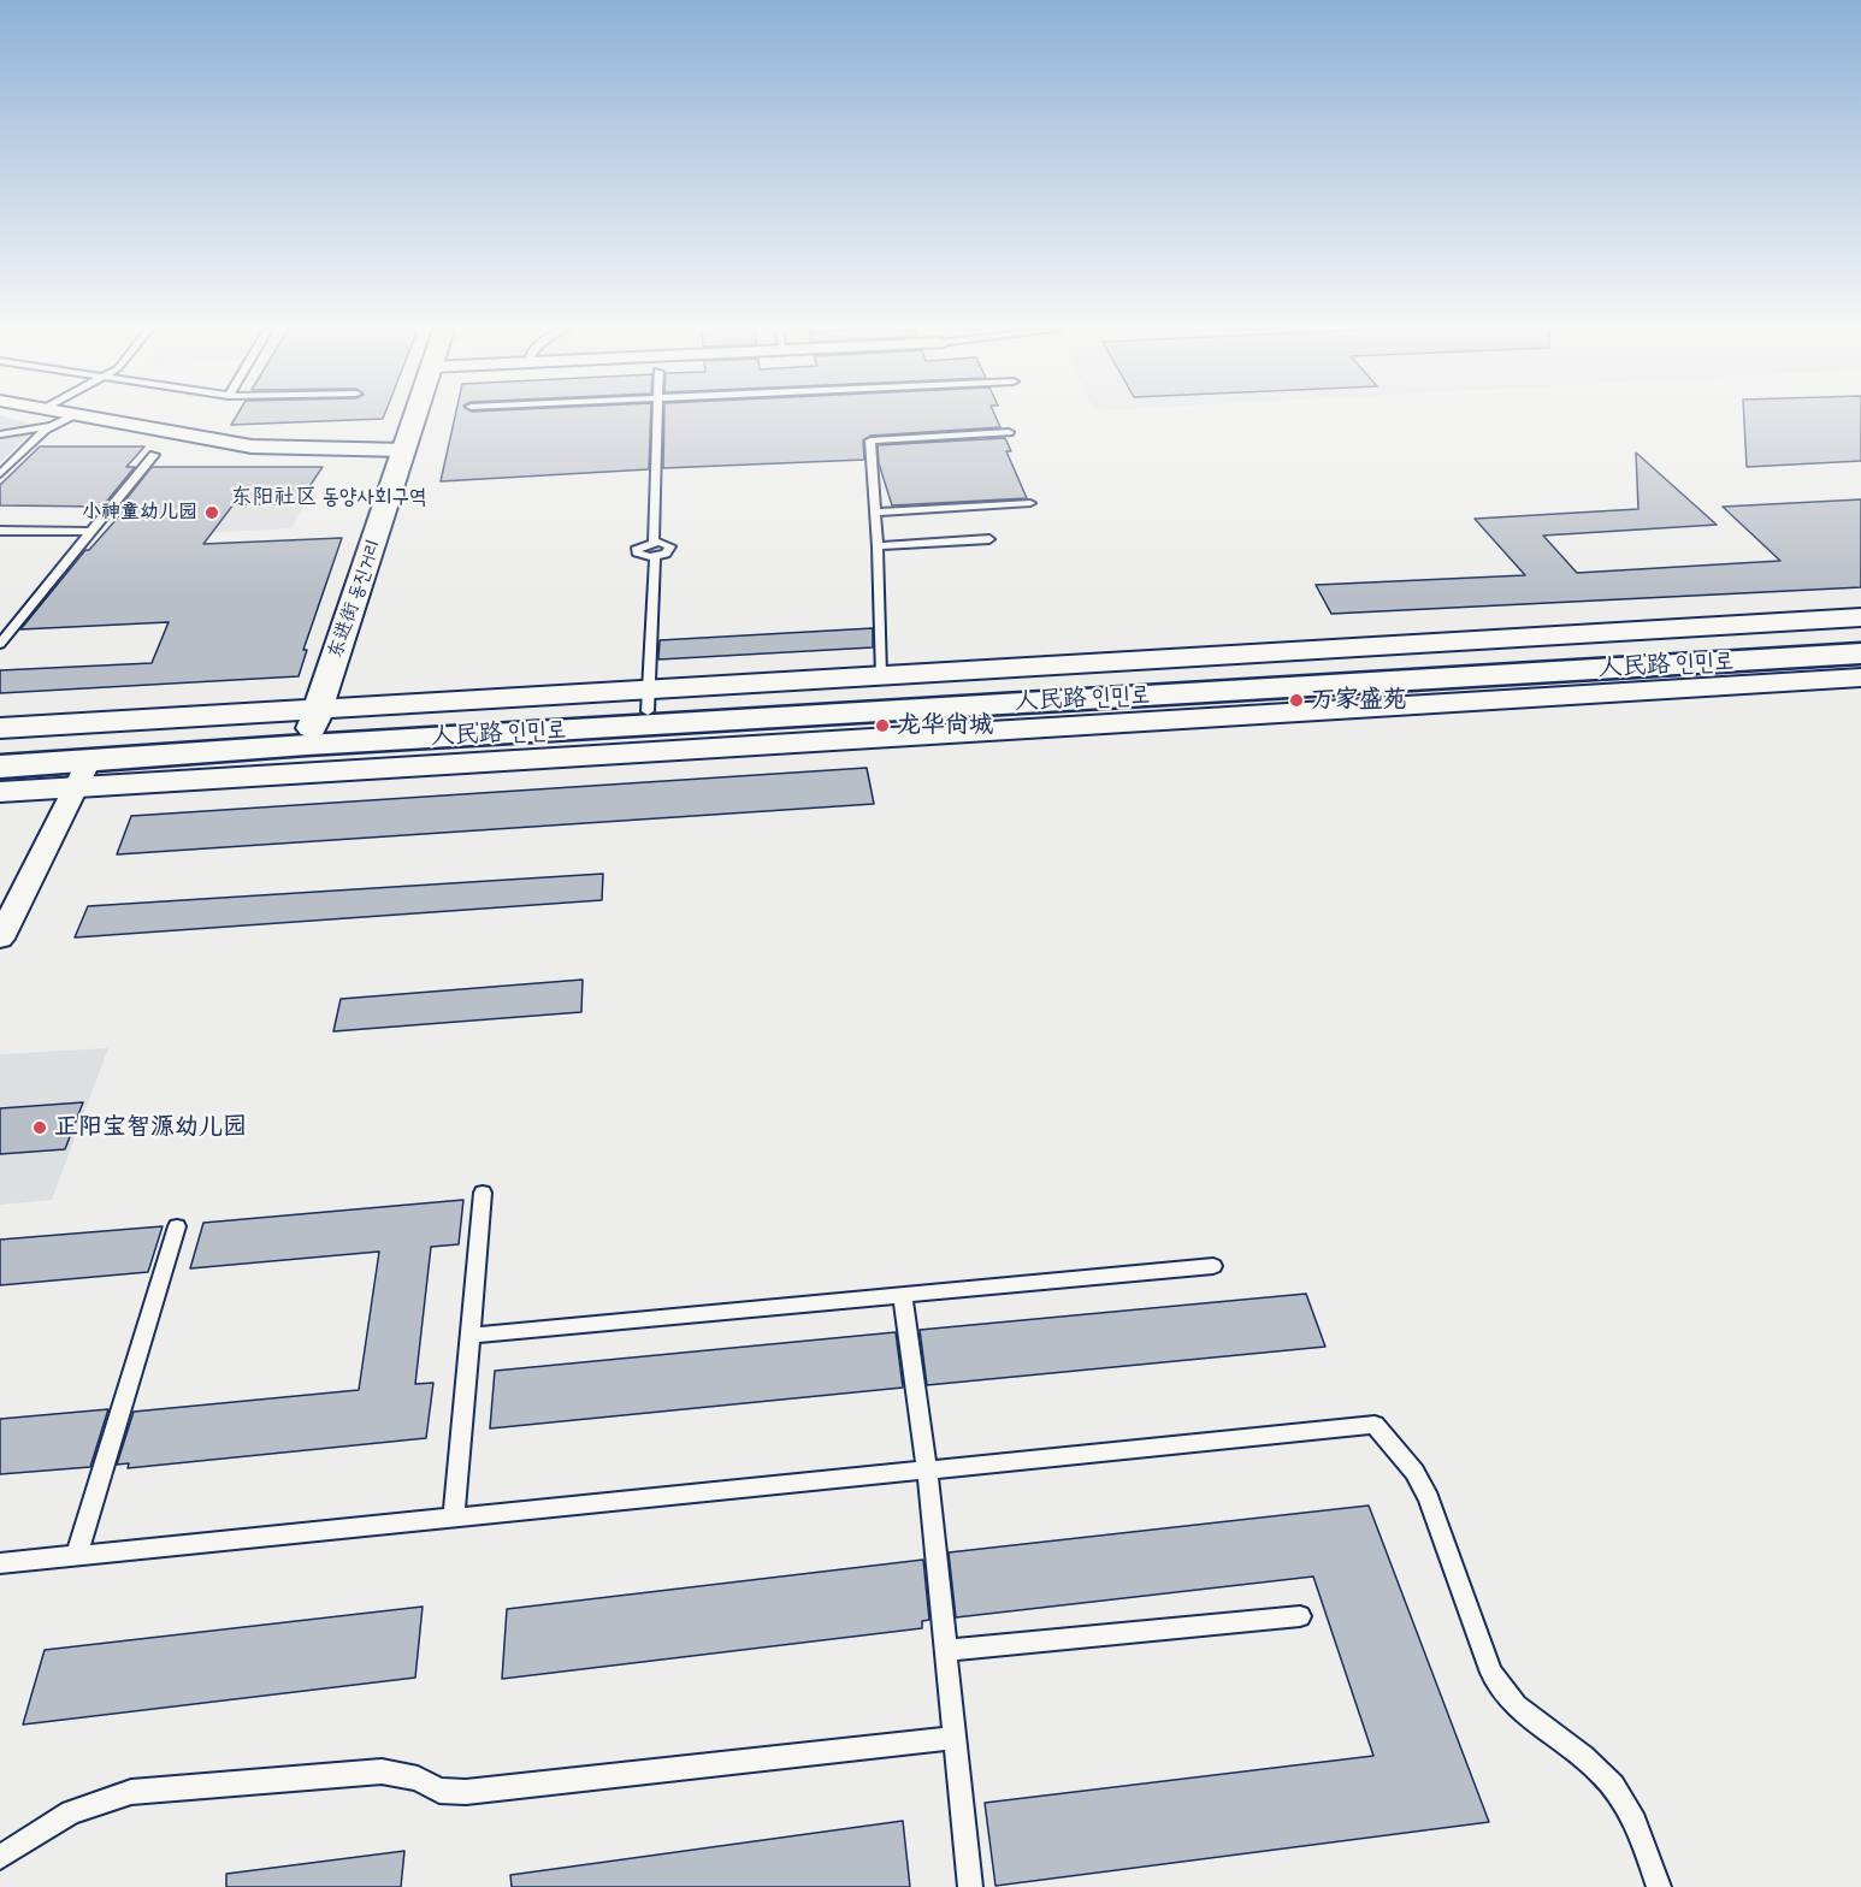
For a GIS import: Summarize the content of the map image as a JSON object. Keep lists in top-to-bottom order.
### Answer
{
  "streets": {
    "main road": ["人民路 인민로"],
    "street": ["东进街 동진거리"]
  },
  "crossings": [
    ["东进街 동진거리", "人民路 인민로"]
  ],
  "districts": ["东阳社区 동양사회구역"],
  "places": [
    "小神童幼儿园",
    "万家盛苑",
    "龙华尚城",
    "正阳宝智源幼儿园"
  ]
}
